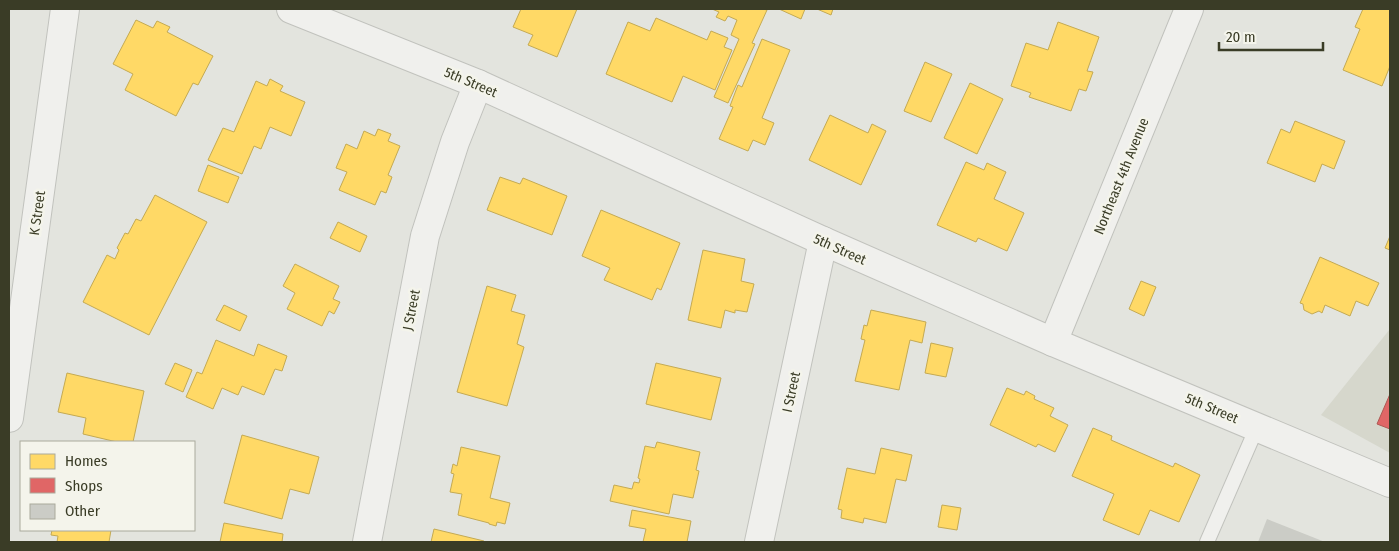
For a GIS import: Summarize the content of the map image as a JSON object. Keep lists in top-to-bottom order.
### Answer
{
  "streets": {
    "street": [
      "5th Street",
      "Northeast 4th Avenue",
      "K Street",
      "J Street",
      "I Street"
    ]
  },
  "crossings": [
    ["5th Street", "Northeast 4th Avenue"],
    ["5th Street", "J Street"],
    ["5th Street", "I Street"]
  ],
  "legend": ["Homes", "Shops", "Other"],
  "scale_bar": "20 m"
}
